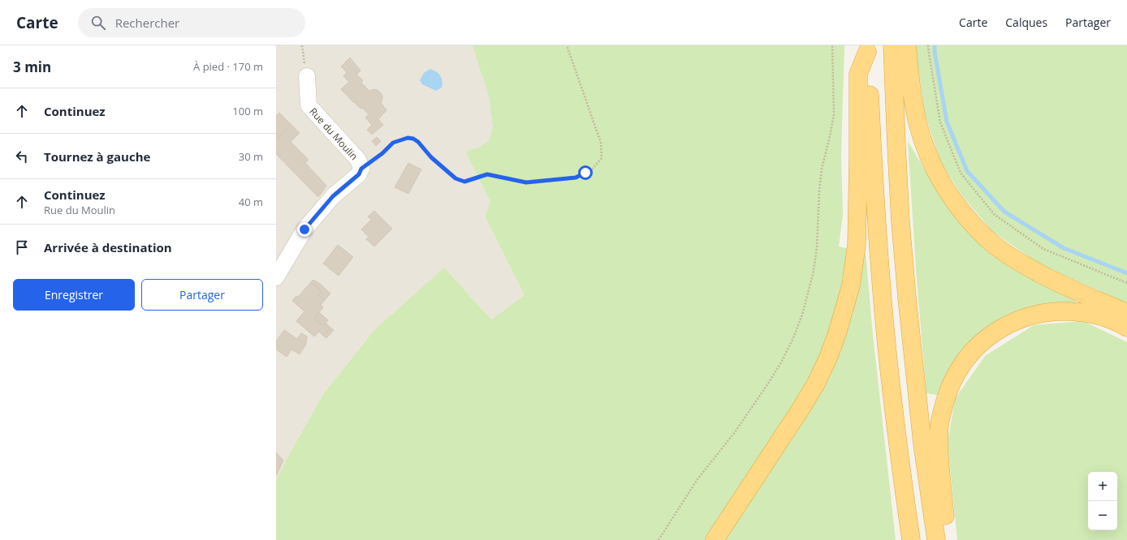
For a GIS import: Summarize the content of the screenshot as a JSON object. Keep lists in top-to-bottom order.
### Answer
{
  "streets": {
    "street": ["Rue du Moulin"]
  },
  "page": {
    "header": "Carte",
    "search": "Rechercher",
    "nav": ["Carte", "Calques", "Partager"],
    "heading": ["3 min", "À pied · 170 m"],
    "list": [
      ["Continuez", "100 m"],
      ["Tournez à gauche", "30 m"],
      ["Continuez", "Rue du Moulin", "40 m"],
      "Arrivée à destination"
    ],
    "buttons": ["Enregistrer", "Partager"],
    "map_buttons": ["+", "−"]
  }
}
